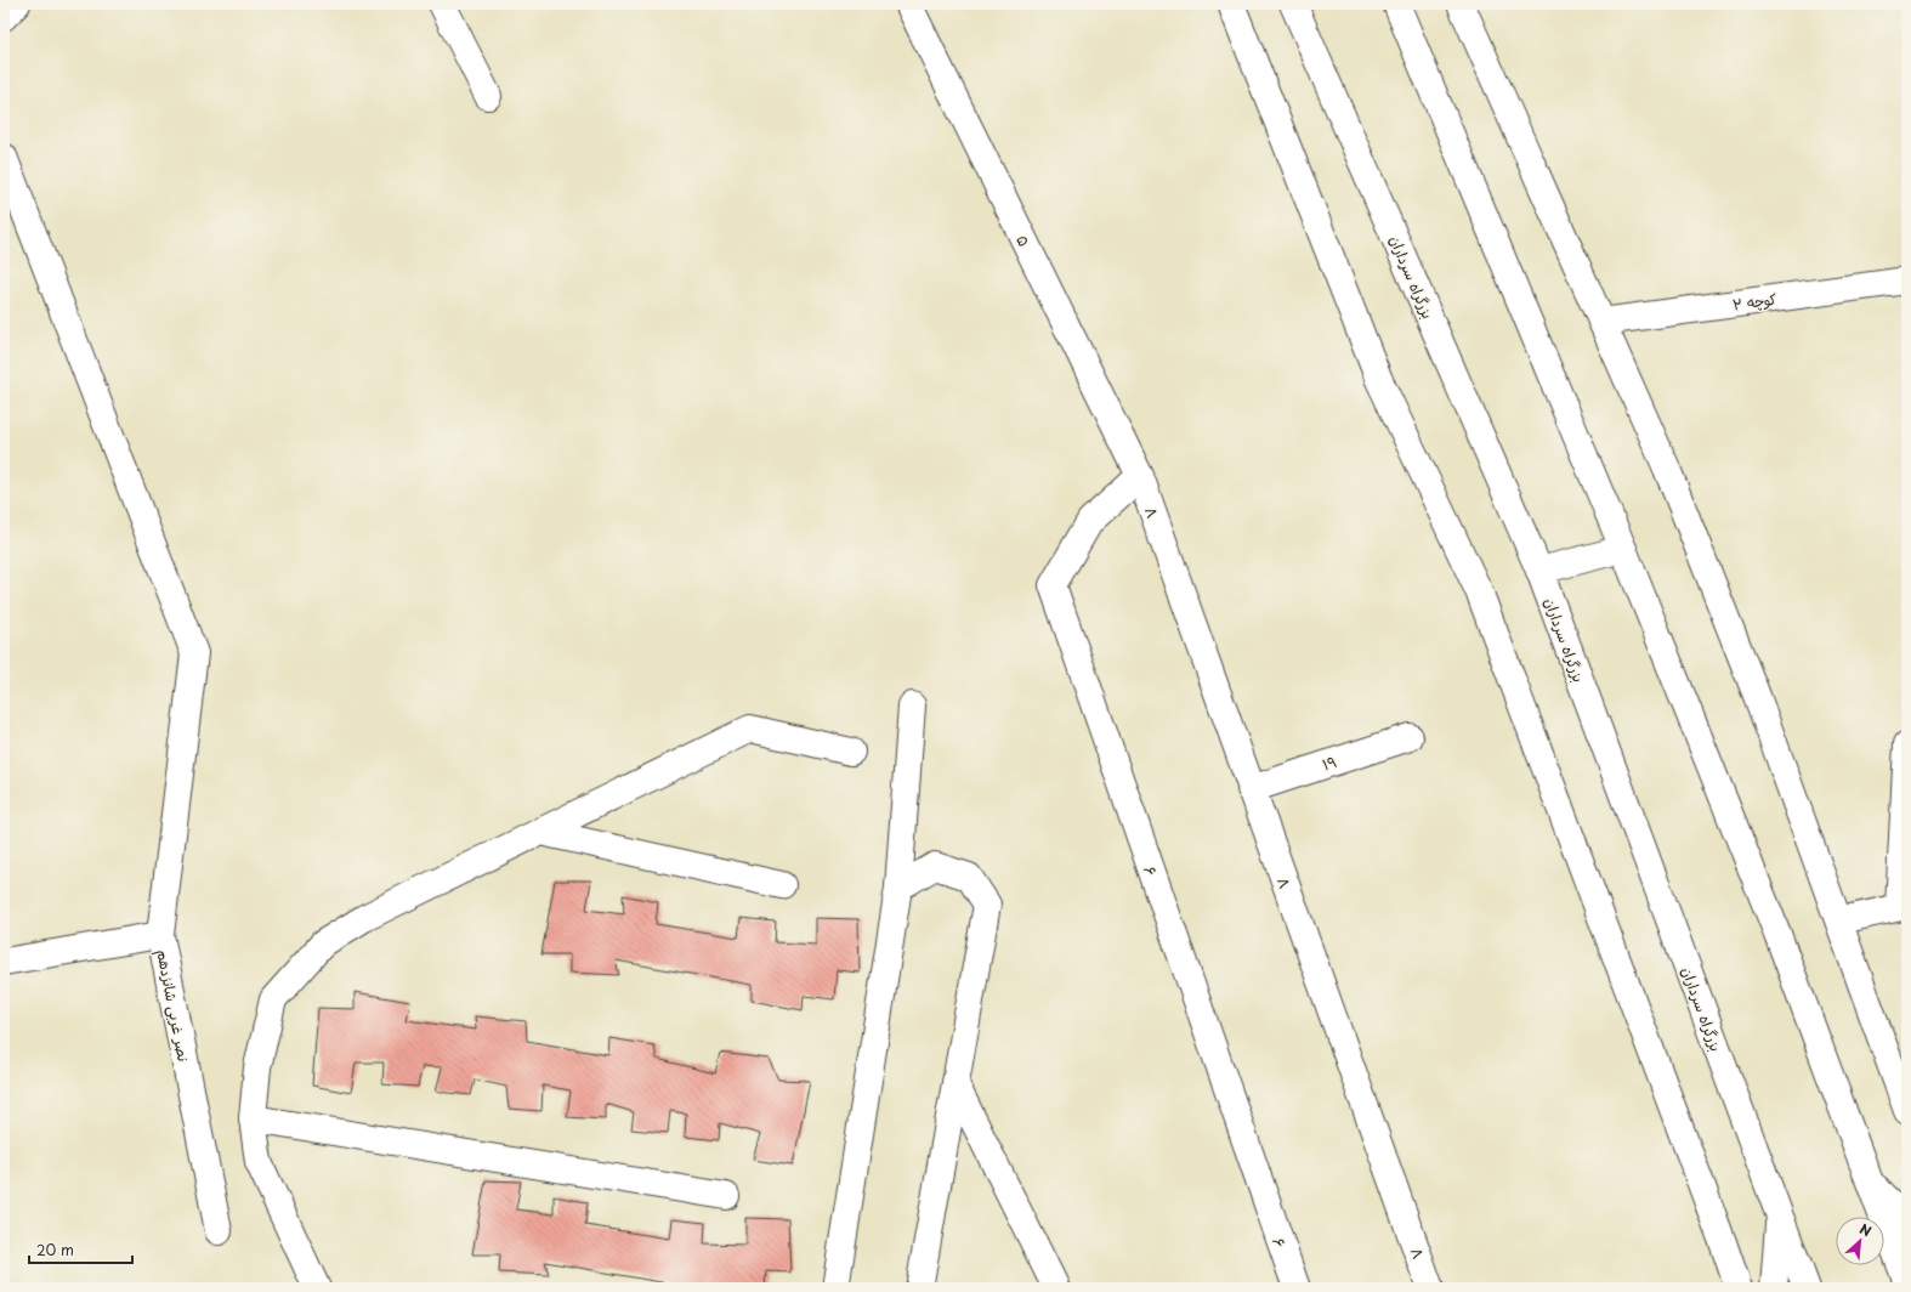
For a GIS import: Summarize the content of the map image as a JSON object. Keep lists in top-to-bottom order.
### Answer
{
  "streets": {
    "main road": [
      "۵",
      "بزرگراه سرداران",
      "کوچه ۲",
      "۸",
      "۱۹",
      "۶",
      "نصر غربی شانزدهم"
    ]
  },
  "crossings": [
    ["۵", "۸"],
    ["۵", "۶"],
    ["۸", "۱۹"],
    ["۸", "۶"]
  ],
  "scale_bar": "20 m",
  "north": "top right"
}
